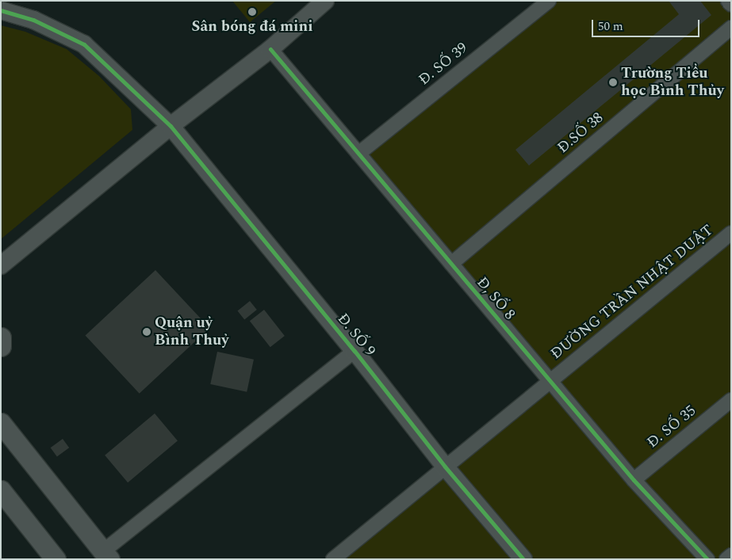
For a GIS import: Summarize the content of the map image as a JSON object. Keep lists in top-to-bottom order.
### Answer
{
  "streets": {
    "street": [
      "Đ. SỐ 39",
      "Đ.SỐ 38",
      "ĐƯỜNG TRẦN NHẬT DUẬT",
      "Đ, SỐ 8",
      "Đ. SỐ 9",
      "Đ. SỐ 35"
    ]
  },
  "crossings": [
    ["Đ. SỐ 39", "Đ, SỐ 8"],
    ["Đ.SỐ 38", "Đ, SỐ 8"],
    ["ĐƯỜNG TRẦN NHẬT DUẬT", "Đ, SỐ 8"],
    ["ĐƯỜNG TRẦN NHẬT DUẬT", "Đ. SỐ 9"],
    ["Đ, SỐ 8", "Đ. SỐ 35"]
  ],
  "places": ["Sân bóng đá mini", "Trường Tiểu học Bình Thủy", "Quận uỷ Bình Thuỷ"],
  "scale_bar": "50 m"
}
